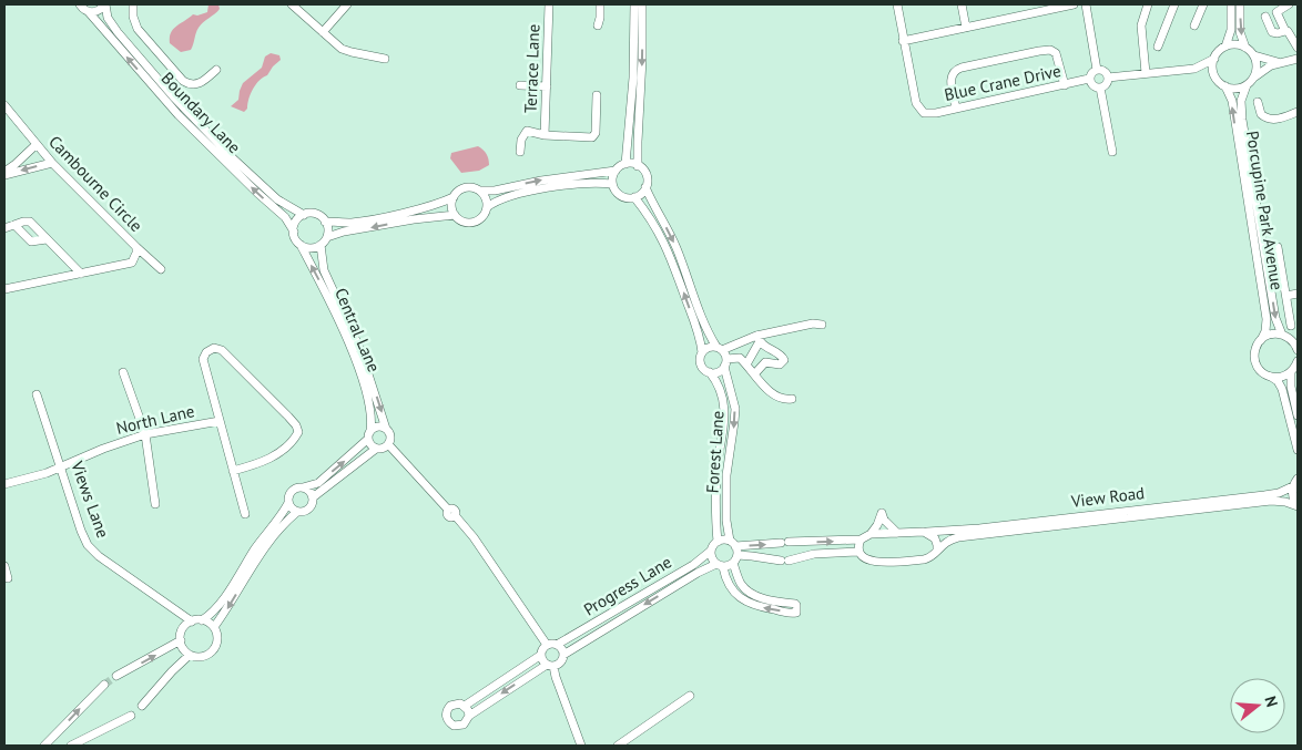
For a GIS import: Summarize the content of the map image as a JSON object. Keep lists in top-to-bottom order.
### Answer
{
  "streets": {
    "street": [
      "Terrace Lane",
      "Blue Crane Drive",
      "Boundary Lane",
      "Cambourne Circle",
      "Porcupine Park Avenue",
      "Central Lane",
      "North Lane",
      "Forest Lane",
      "View Road",
      "Views Lane",
      "Progress Lane"
    ]
  },
  "crossings": [
    ["Boundary Lane", "Central Lane"],
    ["North Lane", "Views Lane"],
    ["Forest Lane", "Progress Lane"]
  ],
  "north": "right"
}
